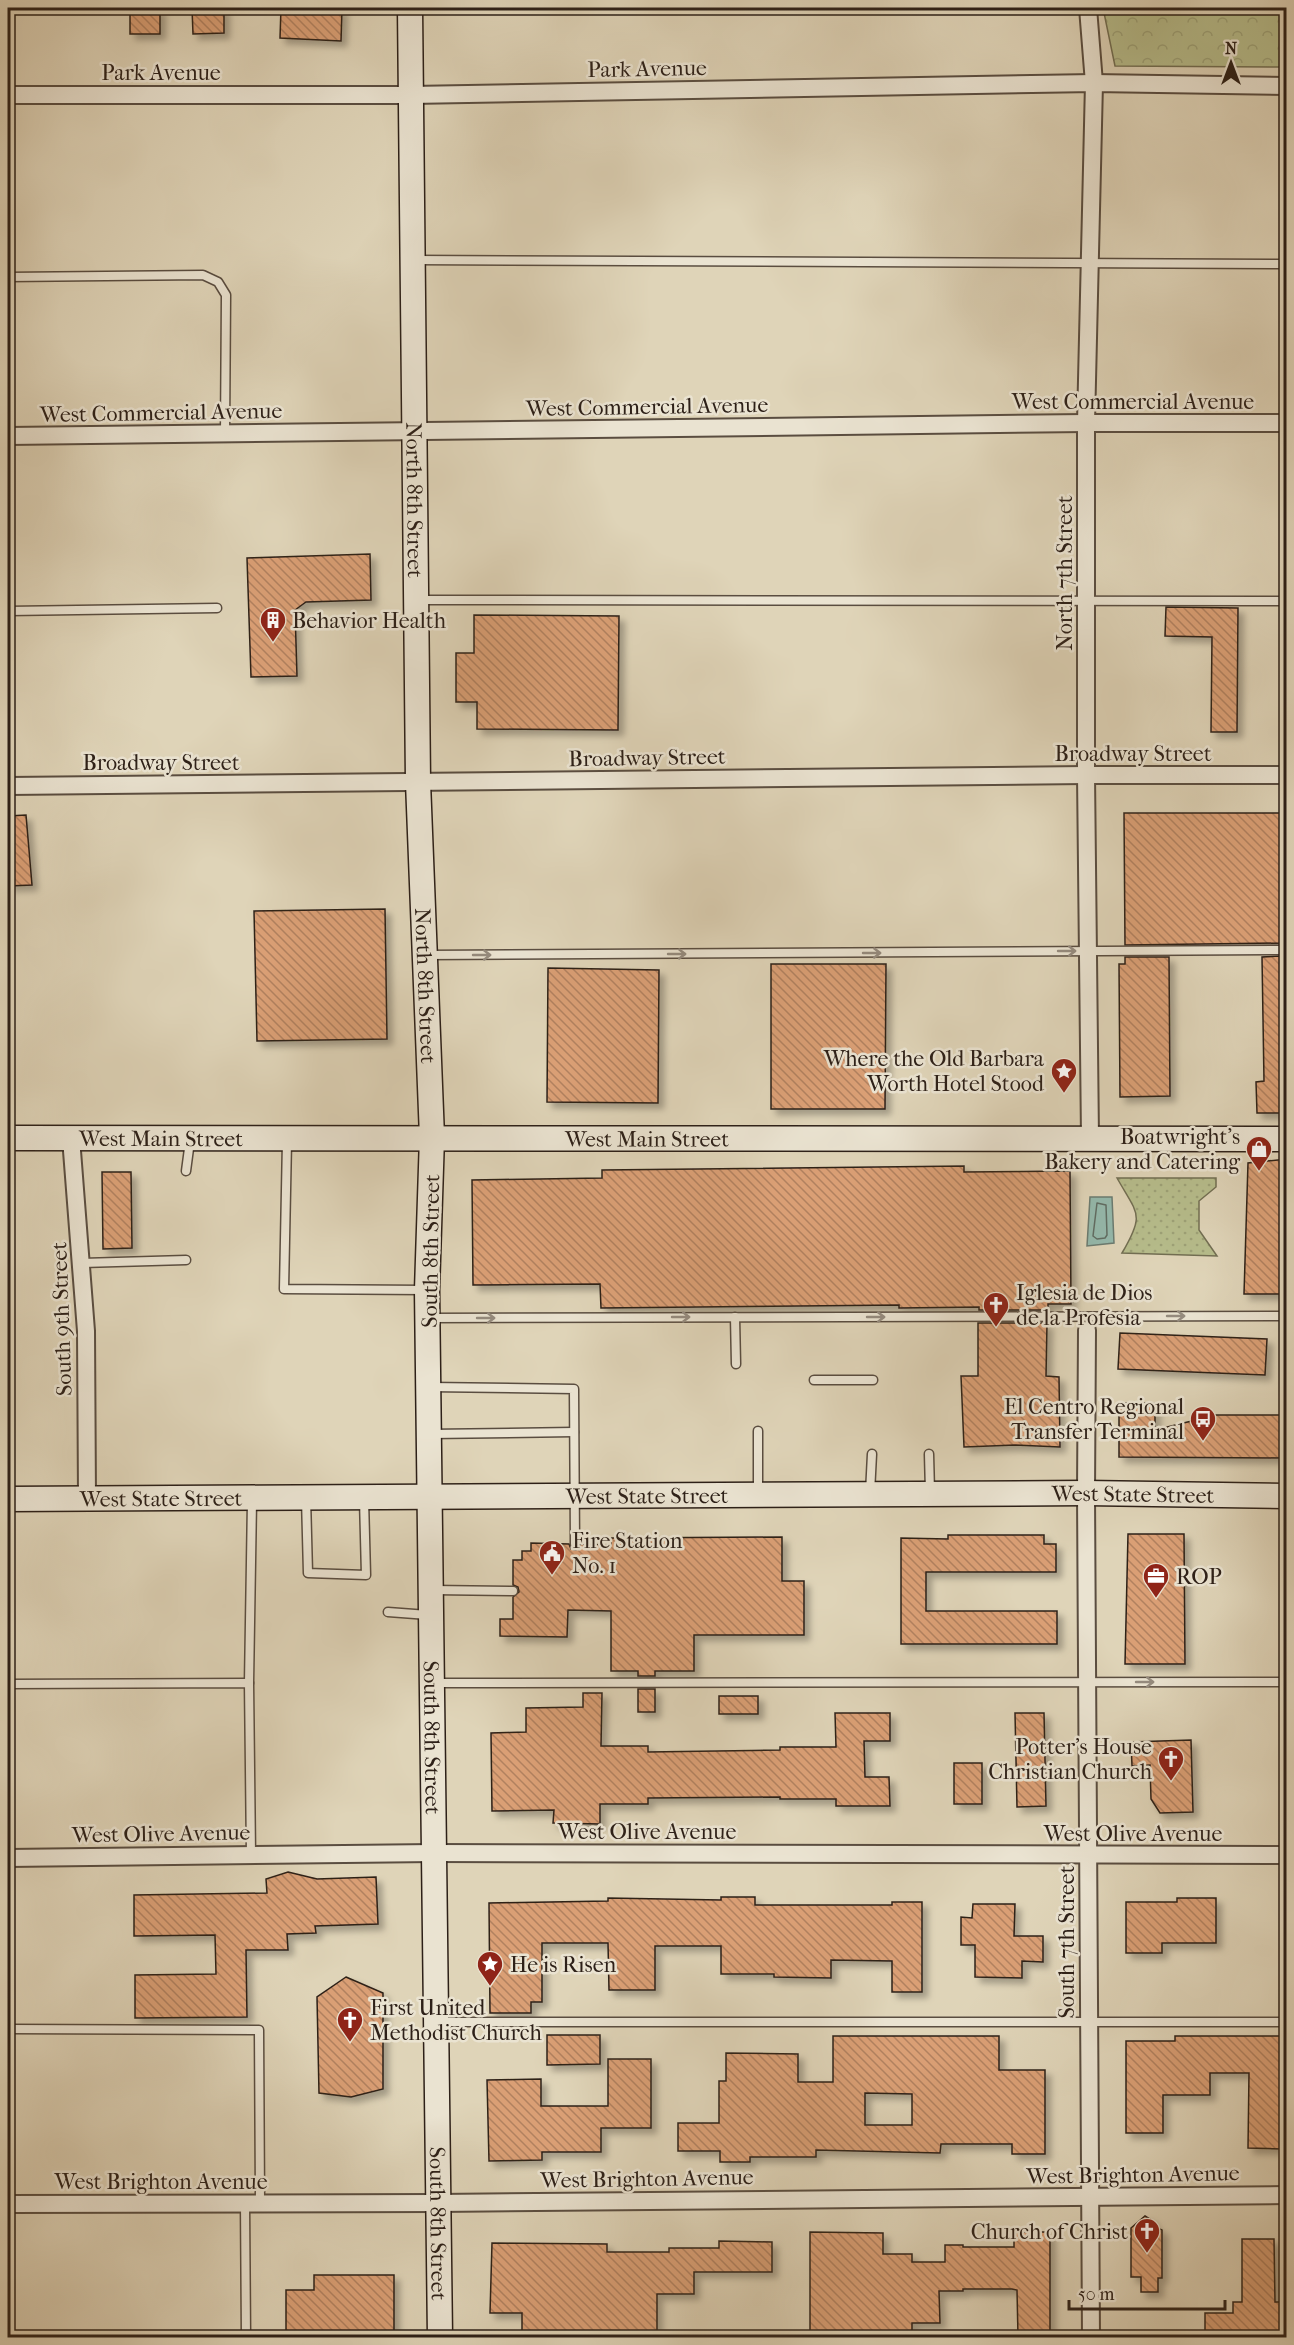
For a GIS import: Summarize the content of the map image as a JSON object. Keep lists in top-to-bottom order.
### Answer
{
  "streets": {
    "street": [
      "Park Avenue",
      "West Commercial Avenue",
      "North 8th Street",
      "North 7th Street",
      "Broadway Street",
      "West Main Street",
      "South 8th Street",
      "South 9th Street",
      "West State Street",
      "West Olive Avenue",
      "South 7th Street",
      "West Brighton Avenue"
    ]
  },
  "crossings": [
    ["Park Avenue", "North 8th Street"],
    ["Park Avenue", "North 7th Street"],
    ["West Commercial Avenue", "North 8th Street"],
    ["West Commercial Avenue", "North 7th Street"],
    ["North 8th Street", "Broadway Street"],
    ["North 8th Street", "West Main Street"],
    ["North 8th Street", "South 8th Street"],
    ["North 7th Street", "Broadway Street"],
    ["North 7th Street", "West Main Street"],
    ["West Main Street", "South 8th Street"],
    ["West Main Street", "South 9th Street"],
    ["South 8th Street", "West State Street"],
    ["South 8th Street", "West Olive Avenue"],
    ["South 8th Street", "West Brighton Avenue"],
    ["South 9th Street", "West State Street"],
    ["West State Street", "South 7th Street"],
    ["West Olive Avenue", "South 7th Street"],
    ["South 7th Street", "West Brighton Avenue"]
  ],
  "places": {
    "building": ["Behavior Health"],
    "place": ["Where the Old Barbara Worth Hotel Stood", "He is Risen"],
    "shop": ["Boatwright's Bakery and Catering"],
    "church": [
      "Iglesia de Dios de la Profesia",
      "Potter's House Christian Church",
      "First United Methodist Church",
      "Church of Christ"
    ],
    "bus stop": ["El Centro Regional Transfer Terminal"],
    "public building": ["Fire Station No. 1"],
    "office": ["ROP"]
  },
  "scale_bar": "50 m",
  "north": "top"
}
